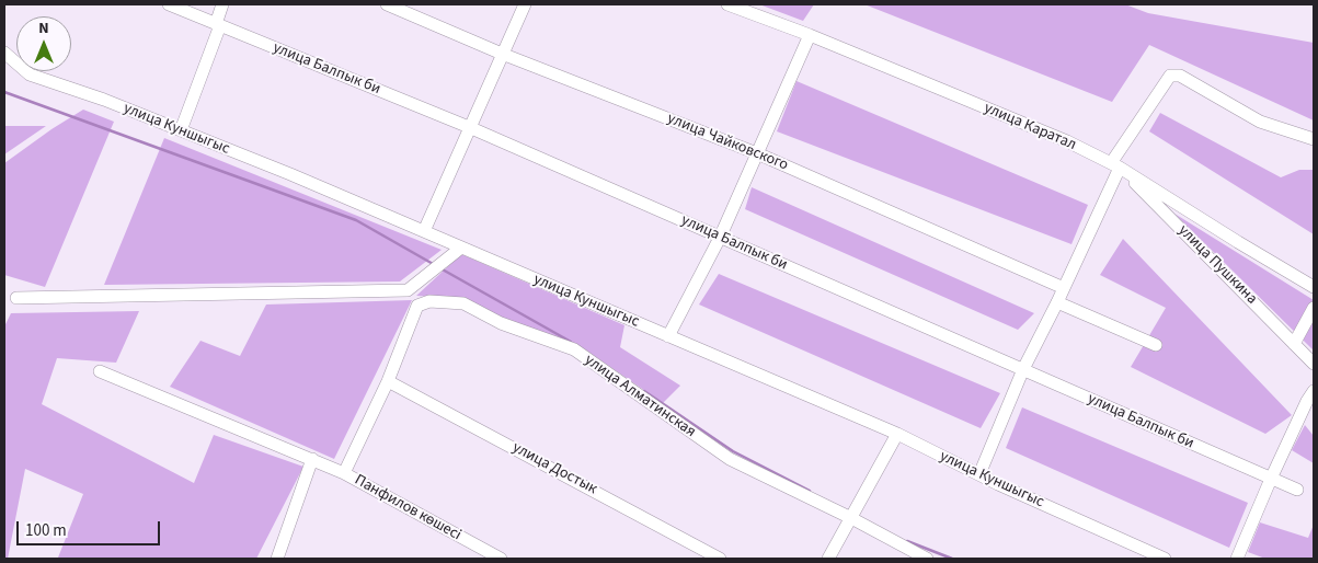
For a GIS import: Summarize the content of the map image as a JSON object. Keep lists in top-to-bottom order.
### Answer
{
  "streets": {
    "street": [
      "улица Балпык би",
      "улица Каратал",
      "улица Куншыгыс",
      "улица Чайковского",
      "улица Пушкина",
      "улица Алматинская",
      "улица Достык",
      "Панфилов көшесі"
    ]
  },
  "crossings": [
    ["улица Каратал", "улица Пушкина"],
    ["улица Алматинская", "улица Достык"]
  ],
  "scale_bar": "100 m",
  "north": "top"
}
